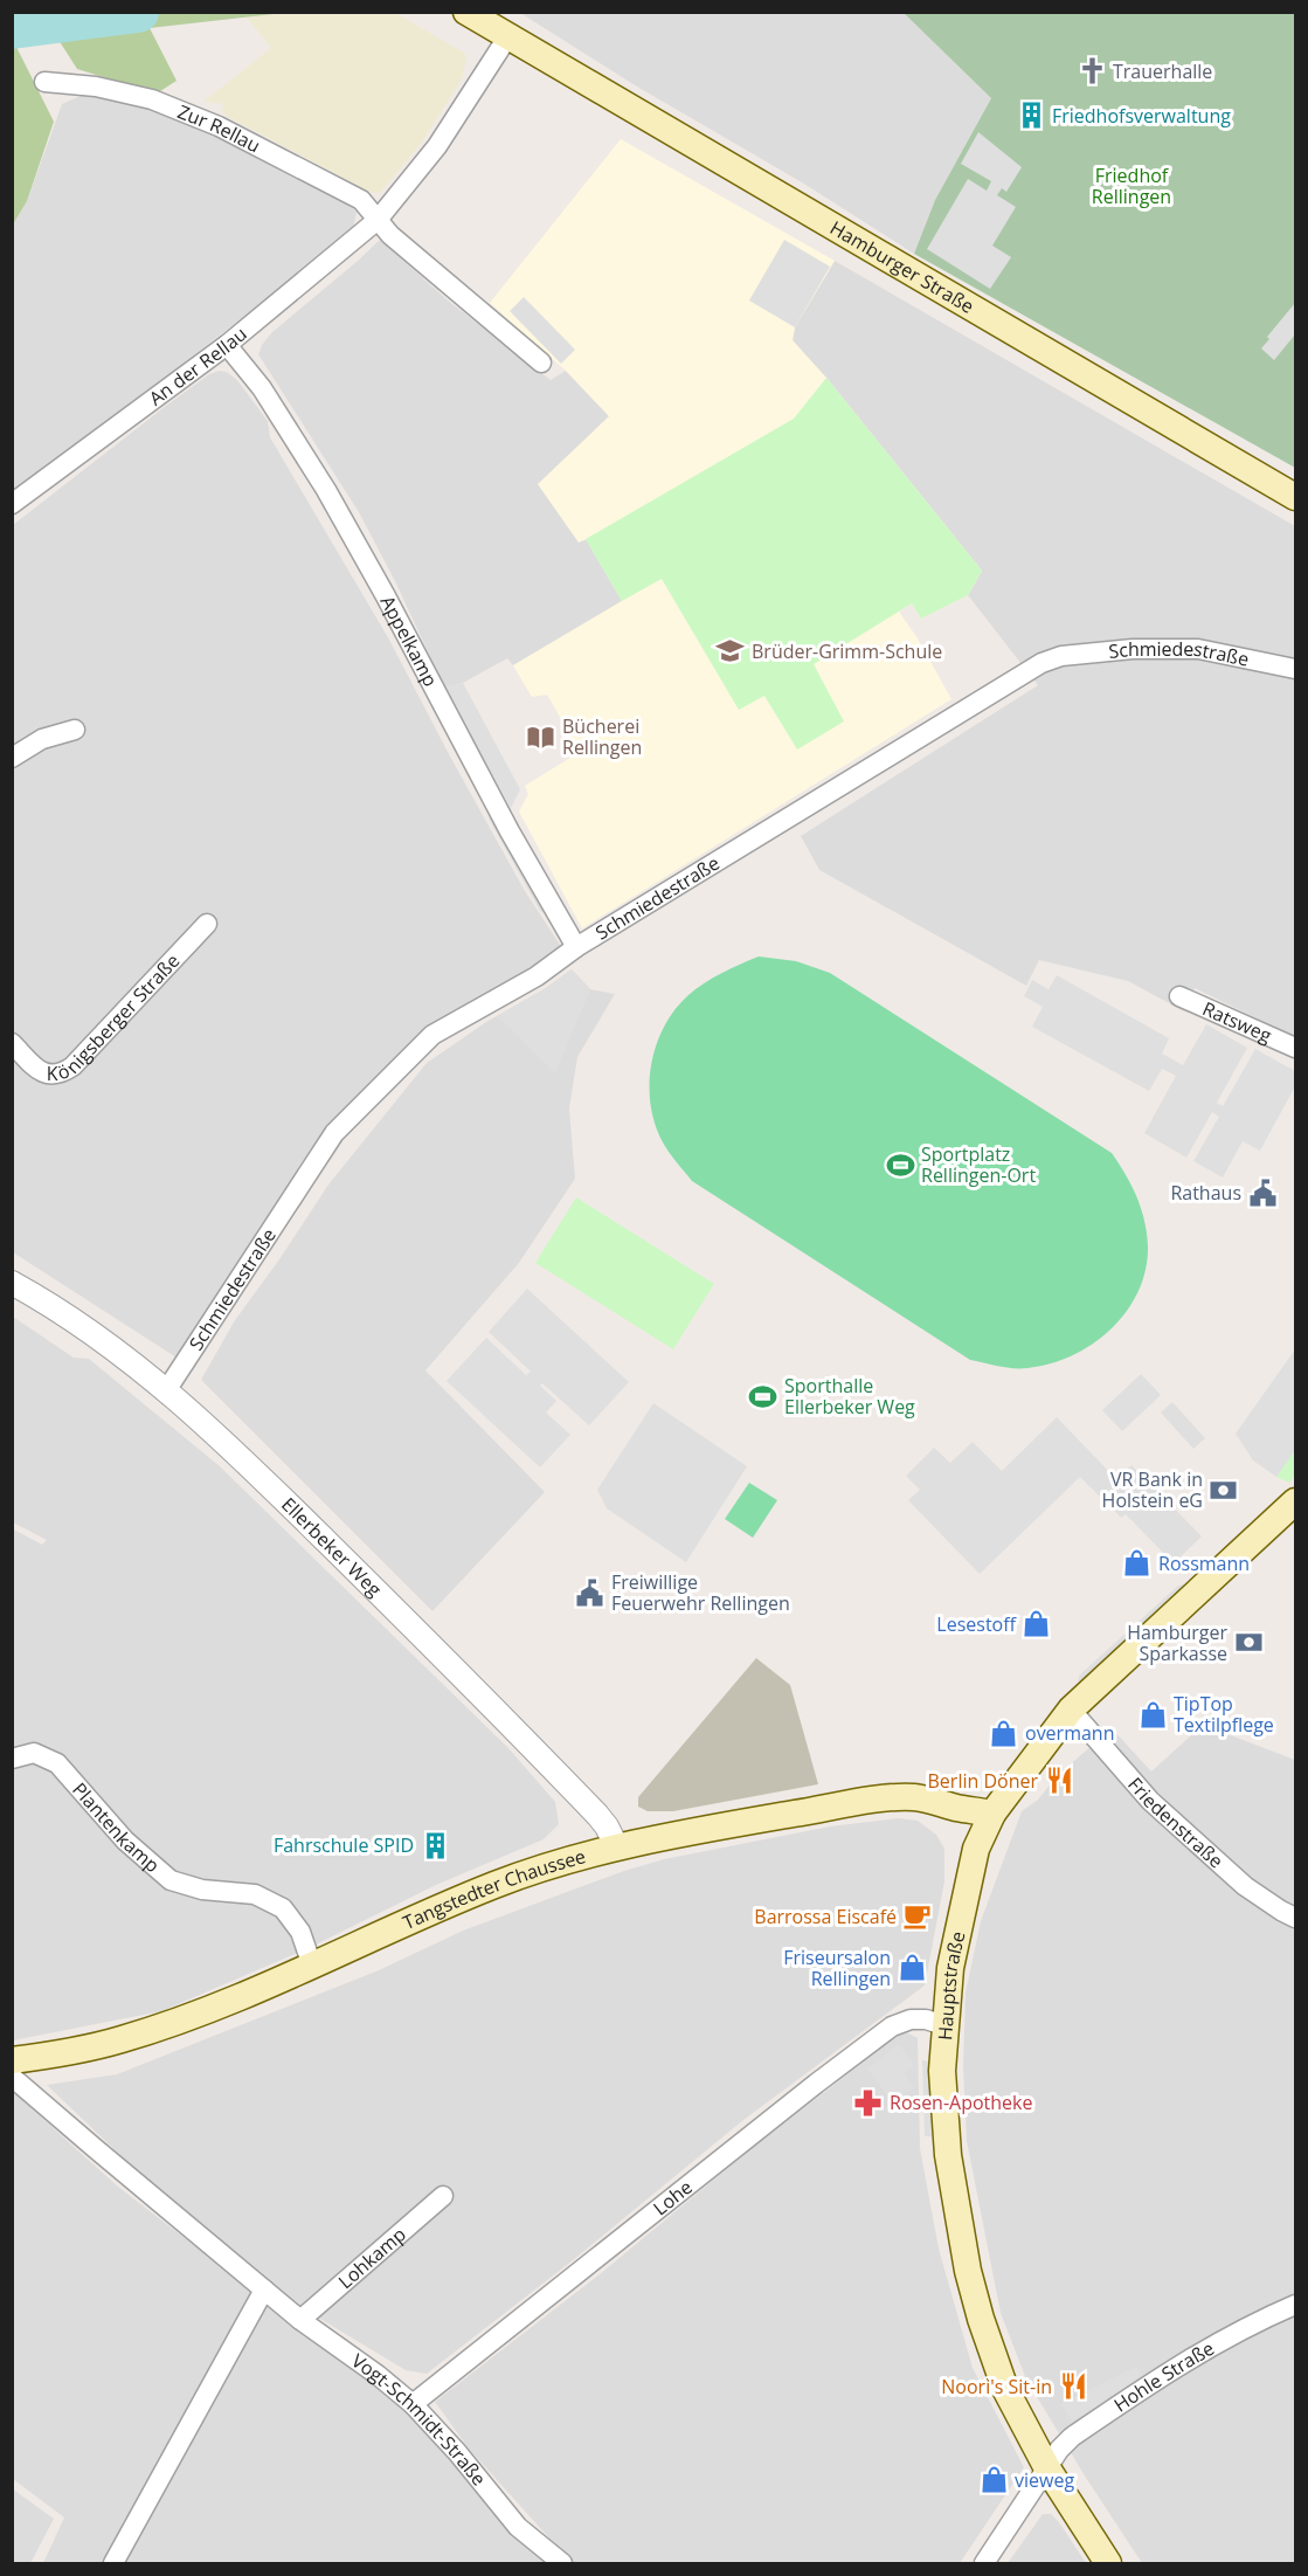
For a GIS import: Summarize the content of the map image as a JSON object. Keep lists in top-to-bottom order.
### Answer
{
  "streets": {
    "main road": ["Hamburger Straße", "Tangstedter Chaussee", "Hauptstraße"],
    "street": [
      "Zur Rellau",
      "An der Rellau",
      "Appelkamp",
      "Schmiedestraße",
      "Königsberger Straße",
      "Ratsweg",
      "Ellerbeker Weg",
      "Friedenstraße",
      "Plantenkamp",
      "Lohe",
      "Lohkamp",
      "Hohle Straße",
      "Vogt-Schmidt-Straße"
    ]
  },
  "crossings": [
    ["Zur Rellau", "An der Rellau"],
    ["Hamburger Straße", "An der Rellau"],
    ["An der Rellau", "Appelkamp"],
    ["Appelkamp", "Schmiedestraße"],
    ["Schmiedestraße", "Ellerbeker Weg"],
    ["Ellerbeker Weg", "Tangstedter Chaussee"],
    ["Friedenstraße", "Hauptstraße"],
    ["Plantenkamp", "Tangstedter Chaussee"],
    ["Tangstedter Chaussee", "Hauptstraße"],
    ["Hauptstraße", "Lohe"],
    ["Hauptstraße", "Hohle Straße"],
    ["Lohe", "Vogt-Schmidt-Straße"],
    ["Lohkamp", "Vogt-Schmidt-Straße"]
  ],
  "parks": ["Friedhof Rellingen"],
  "places": {
    "church": ["Trauerhalle"],
    "building": ["Friedhofsverwaltung", "Fahrschule SPID"],
    "school or university": ["Brüder-Grimm-Schule"],
    "library": ["Bücherei Rellingen"],
    "sports": ["Sportplatz Rellingen-Ort", "Sporthalle Ellerbeker Weg"],
    "public building": ["Rathaus", "Freiwillige Feuerwehr Rellingen"],
    "bank": ["VR Bank in Holstein eG", "Hamburger Sparkasse"],
    "shop": [
      "Rossmann",
      "Lesestoff",
      "TipTop Textilpflege",
      "overmann",
      "Friseursalon Rellingen",
      "vieweg"
    ],
    "restaurant": ["Berlin Döner", "Noori's Sit-in"],
    "cafe": ["Barrossa Eiscafé"],
    "pharmacy": ["Rosen-Apotheke"]
  }
}
